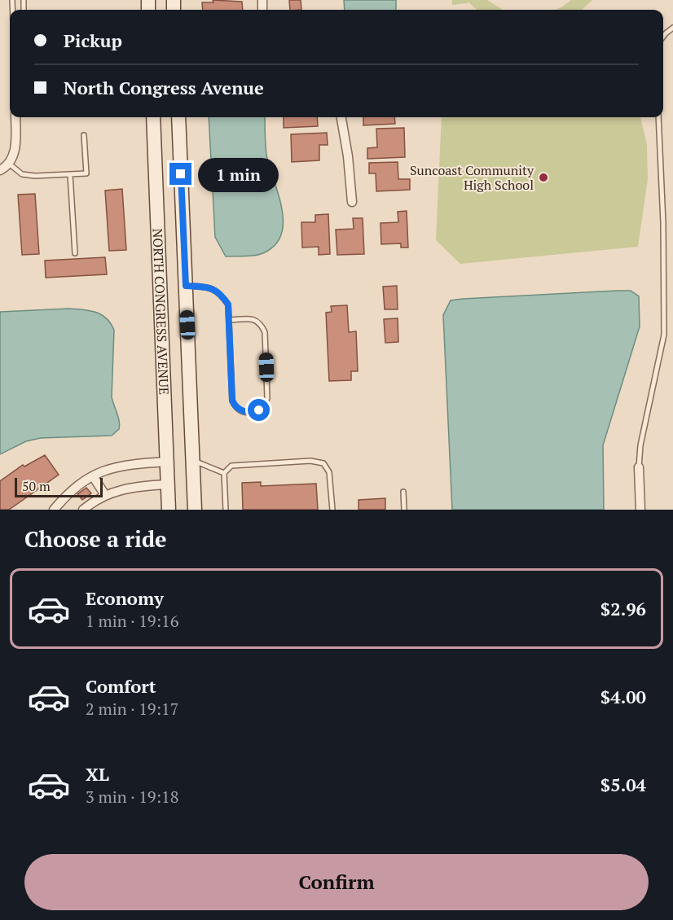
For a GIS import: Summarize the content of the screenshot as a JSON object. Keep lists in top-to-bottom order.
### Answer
{
  "streets": {
    "street": ["NORTH CONGRESS AVENUE"]
  },
  "places": ["Suncoast Community High School"],
  "scale_bar": "50 m",
  "page": {
    "banner": ["Pickup", "North Congress Avenue"],
    "bubble": "1 min",
    "scale": "50 m",
    "heading": "Choose a ride",
    "list": [
      {
        "name": "Economy",
        "note": "1 min · 19:16",
        "value": "$2.96"
      },
      {
        "name": "Comfort",
        "note": "2 min · 19:17",
        "value": "$4.00"
      },
      {
        "name": "XL",
        "note": "3 min · 19:18",
        "value": "$5.04"
      }
    ],
    "buttons": "Confirm"
  }
}
